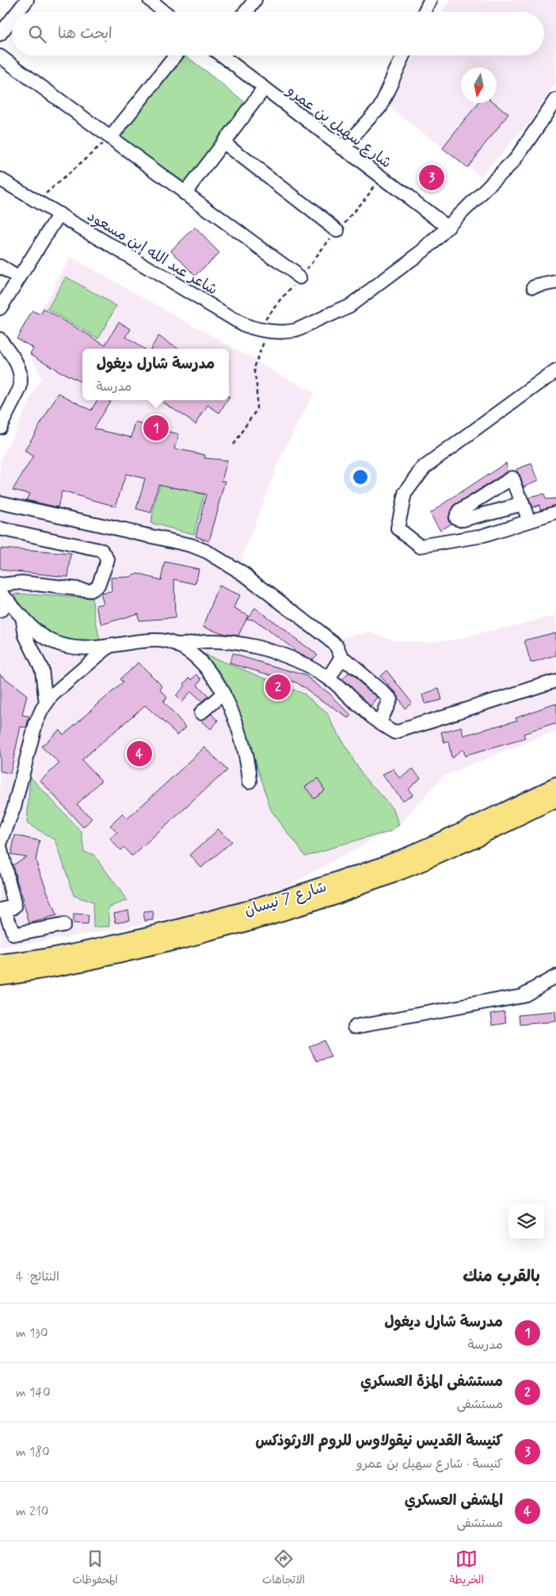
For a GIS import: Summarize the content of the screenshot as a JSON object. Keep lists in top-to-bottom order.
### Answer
{
  "streets": {
    "main road": ["شارع 7 نيسان"],
    "street": ["شارع سهيل بن عمرو", "شاعر عبد الله إبن مسعود"]
  },
  "crossings": [
    ["شارع سهيل بن عمرو", "شاعر عبد الله إبن مسعود"]
  ],
  "north": "bottom",
  "page": {
    "search": "ابحث هنا",
    "pins": [
      "3",
      "1",
      "2",
      "4"
    ],
    "popup": ["مدرسة شارل ديغول", "مدرسة"],
    "heading": ["بالقرب منك", "النتائج: 4"],
    "list": [
      {
        "mark": "1",
        "name": "مدرسة شارل ديغول",
        "note": "مدرسة",
        "value": "130 m"
      },
      {
        "mark": "2",
        "name": "مستشفى المزة العسكري",
        "note": "مستشفى",
        "value": "140 m"
      },
      {
        "mark": "3",
        "name": "كنيسة القديس نيقولاوس للروم الارثوذكس",
        "note": "كنيسة · شارع سهيل بن عمرو",
        "value": "180 m"
      },
      {
        "mark": "4",
        "name": "المشفى العسكري",
        "note": "مستشفى",
        "value": "210 m"
      }
    ],
    "nav": ["الخريطة", "الاتجاهات", "المحفوظات"]
  }
}
